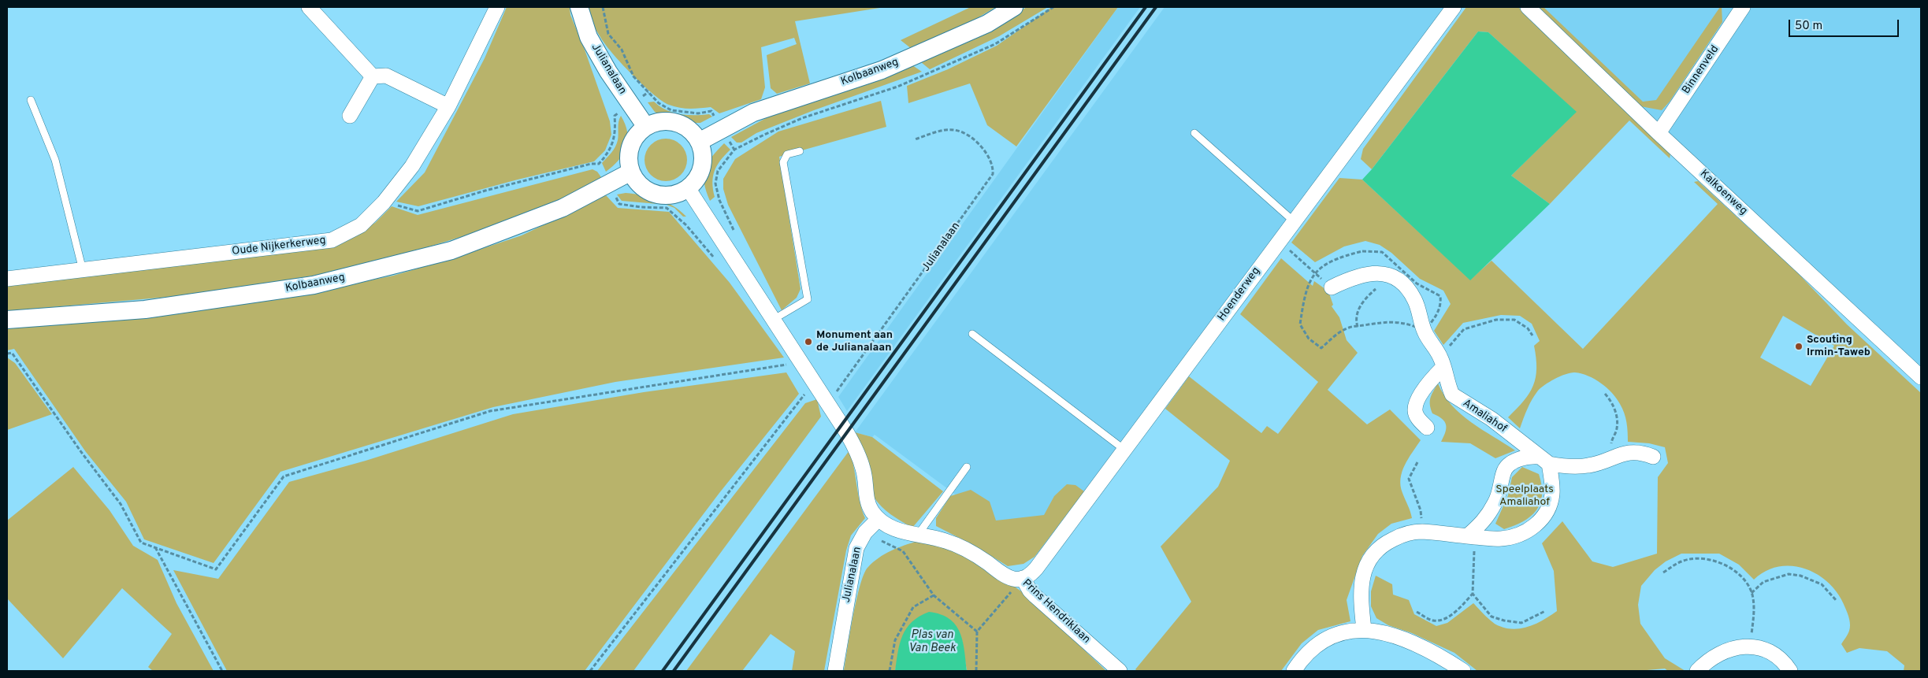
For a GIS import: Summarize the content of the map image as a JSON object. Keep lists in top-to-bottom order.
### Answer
{
  "streets": {
    "street": [
      "Julianalaan",
      "Binnenveld",
      "Kolbaanweg",
      "Kalkoenweg",
      "Oude Nijkerkerweg",
      "Hoenderweg",
      "Amaliahof",
      "Prins Hendriklaan"
    ]
  },
  "crossings": [
    ["Julianalaan", "Kolbaanweg"],
    ["Julianalaan", "Prins Hendriklaan"],
    ["Binnenveld", "Kalkoenweg"],
    ["Hoenderweg", "Prins Hendriklaan"]
  ],
  "water": ["Plas van Van Beek"],
  "parks": ["Speelplaats Amaliahof"],
  "places": ["Monument aan de Julianalaan", "Scouting Irmin-Taweb"],
  "scale_bar": "50 m"
}
